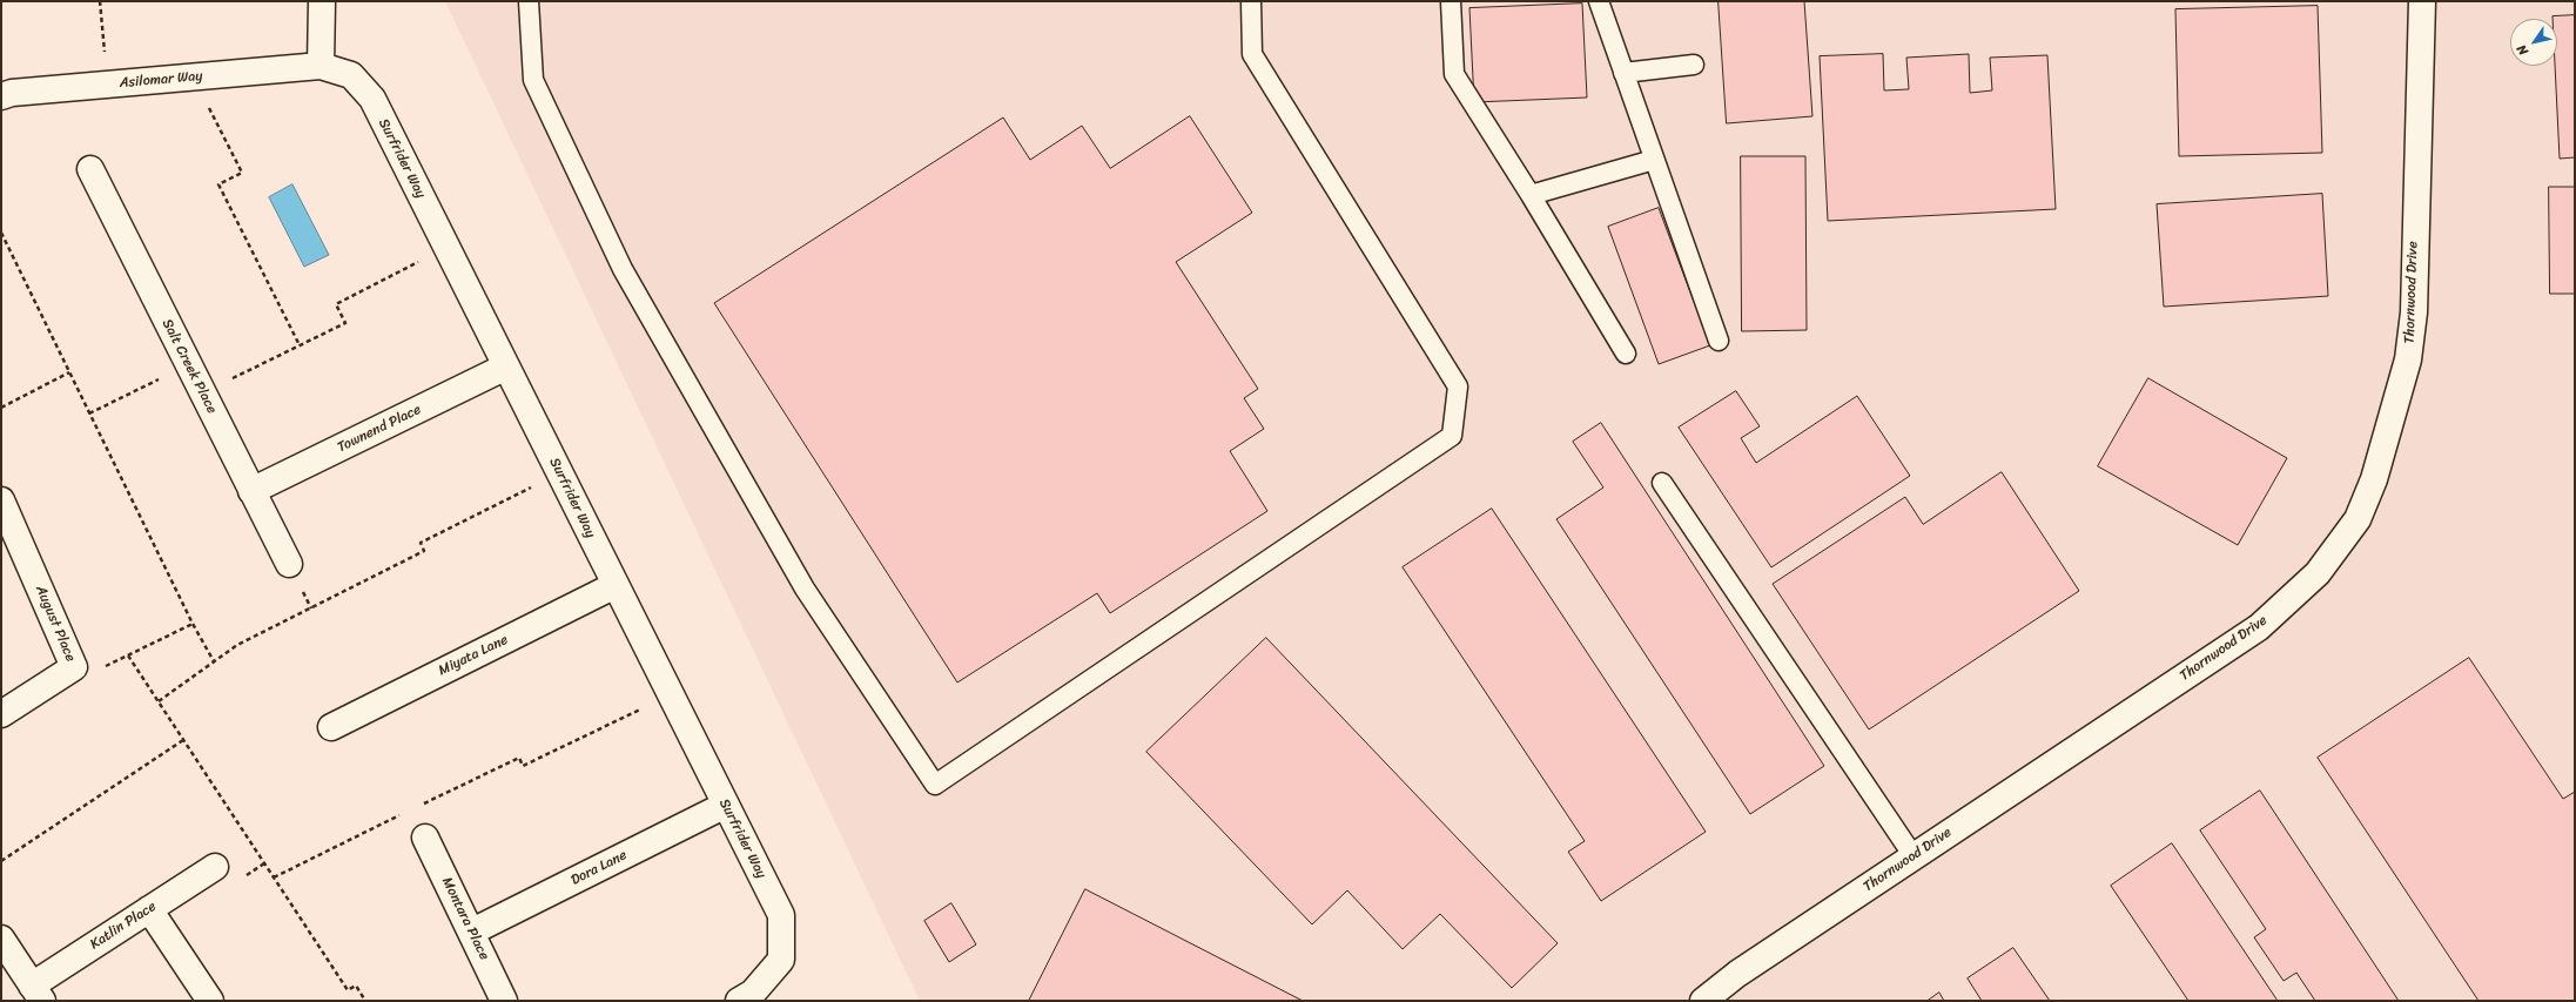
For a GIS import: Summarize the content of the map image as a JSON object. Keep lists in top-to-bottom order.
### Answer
{
  "streets": {
    "street": [
      "Asilomar Way",
      "Surfrider Way",
      "Thornwood Drive",
      "Salt Creek Place",
      "Townend Place",
      "August Place",
      "Miyata Lane",
      "Dora Lane",
      "Montara Place",
      "Katlin Place"
    ]
  },
  "crossings": [
    ["Asilomar Way", "Surfrider Way"],
    ["Surfrider Way", "Townend Place"],
    ["Surfrider Way", "Miyata Lane"],
    ["Surfrider Way", "Dora Lane"],
    ["Salt Creek Place", "Townend Place"],
    ["Dora Lane", "Montara Place"]
  ],
  "north": "bottom left"
}
